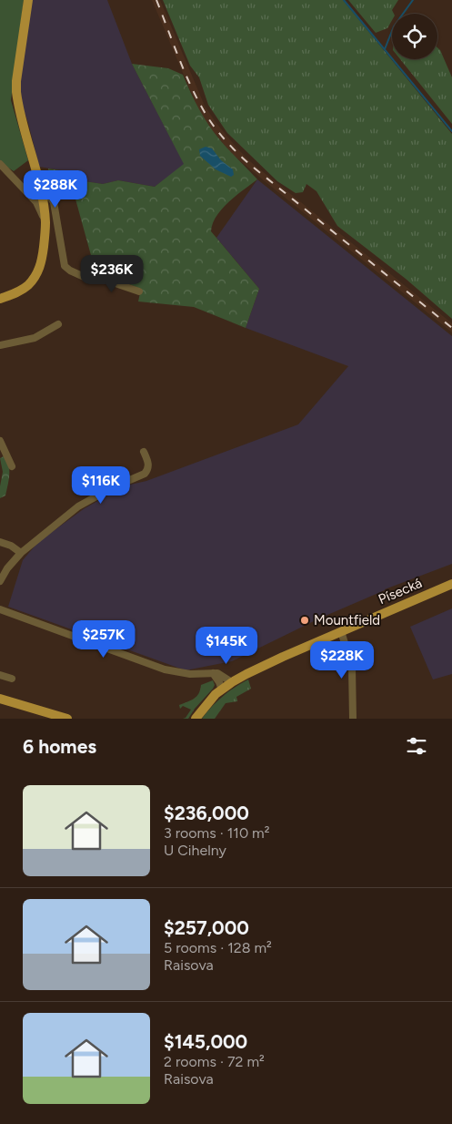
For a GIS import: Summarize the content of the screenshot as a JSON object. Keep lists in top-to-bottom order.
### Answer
{
  "streets": {
    "main road": ["Písecká"]
  },
  "places": ["Mountfield"],
  "page": {
    "price": [
      "$288K",
      "$236K",
      "$116K",
      "$257K",
      "$145K",
      "$228K"
    ],
    "heading": "6 homes",
    "list": [
      {
        "name": "$236,000",
        "note": "3 rooms · 110 m² · U Cihelny"
      },
      {
        "name": "$257,000",
        "note": "5 rooms · 128 m² · Raisova"
      },
      {
        "name": "$145,000",
        "note": "2 rooms · 72 m² · Raisova"
      }
    ]
  }
}
